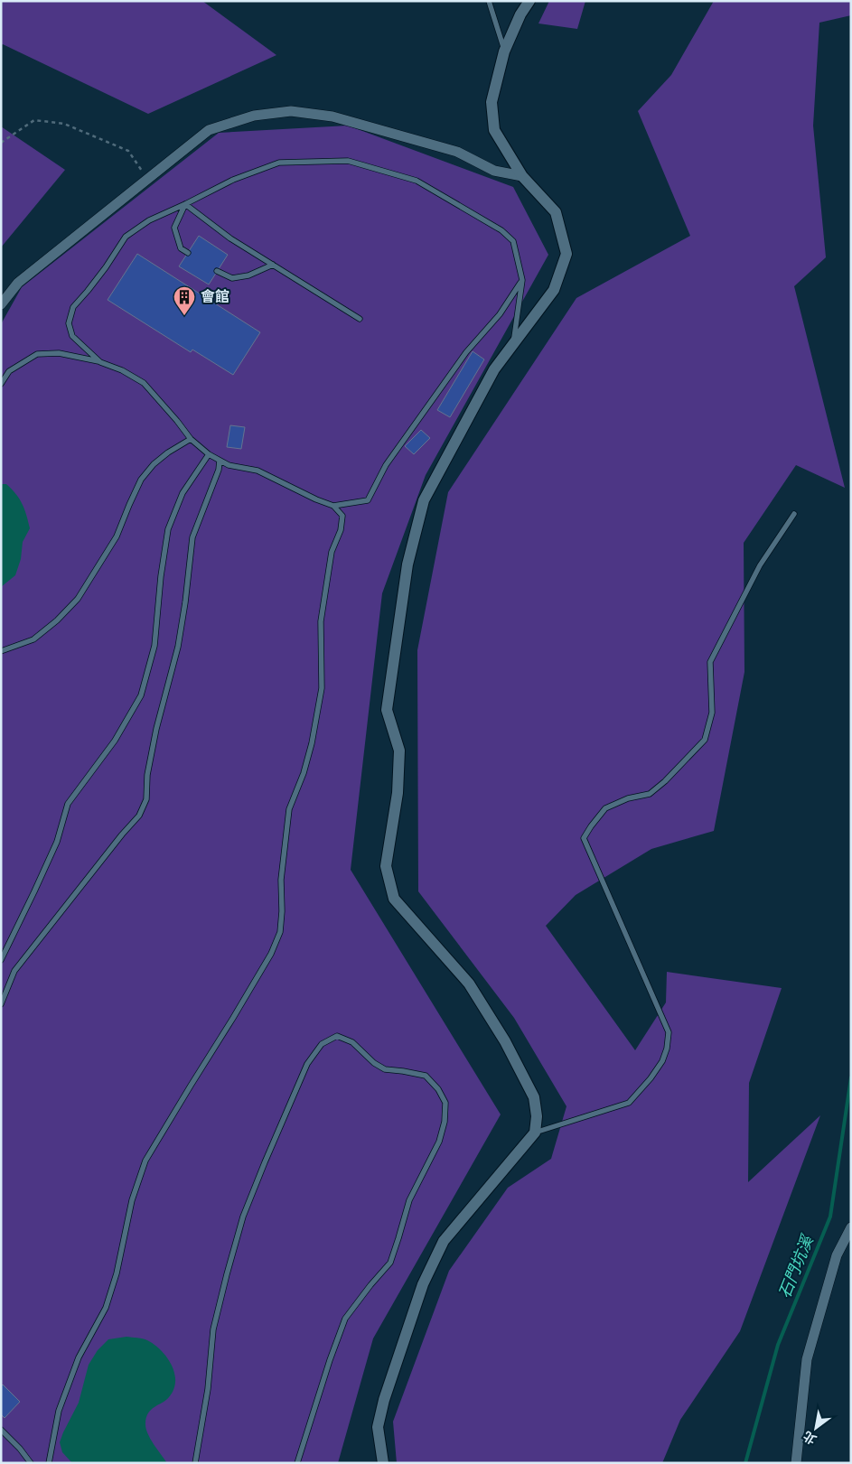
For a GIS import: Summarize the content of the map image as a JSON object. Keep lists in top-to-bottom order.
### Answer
{
  "water": ["石門坑溪"],
  "places": {
    "building": ["會館"]
  },
  "north": "bottom left"
}
